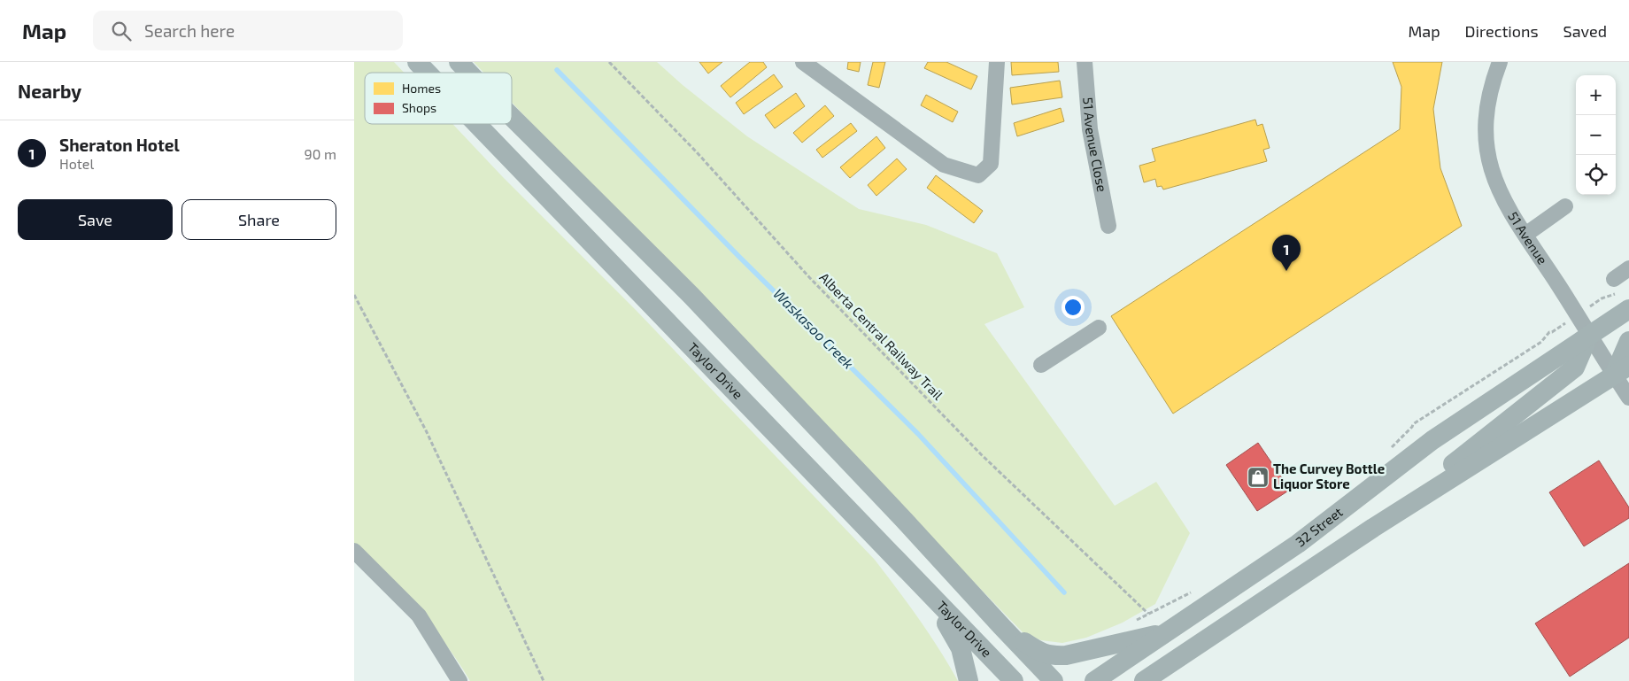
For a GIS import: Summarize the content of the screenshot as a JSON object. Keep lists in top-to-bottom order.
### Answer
{
  "streets": {
    "main road": ["Taylor Drive", "32 Street"],
    "street": ["51 Avenue Close", "51 Avenue"],
    "path": ["Alberta Central Railway Trail"]
  },
  "crossings": [
    ["51 Avenue", "32 Street"]
  ],
  "water": ["Waskasoo Creek"],
  "places": {
    "shop": ["The Curvey Bottle Liquor Store"]
  },
  "legend": ["Homes", "Shops"],
  "page": {
    "header": "Map",
    "search": "Search here",
    "nav": ["Map", "Directions", "Saved"],
    "heading": "Nearby",
    "map_buttons": ["+", "−"],
    "list": [
      {
        "mark": "1",
        "name": "Sheraton Hotel",
        "note": "Hotel",
        "value": "90 m"
      }
    ],
    "buttons": ["Save", "Share"],
    "pins": "1"
  }
}
